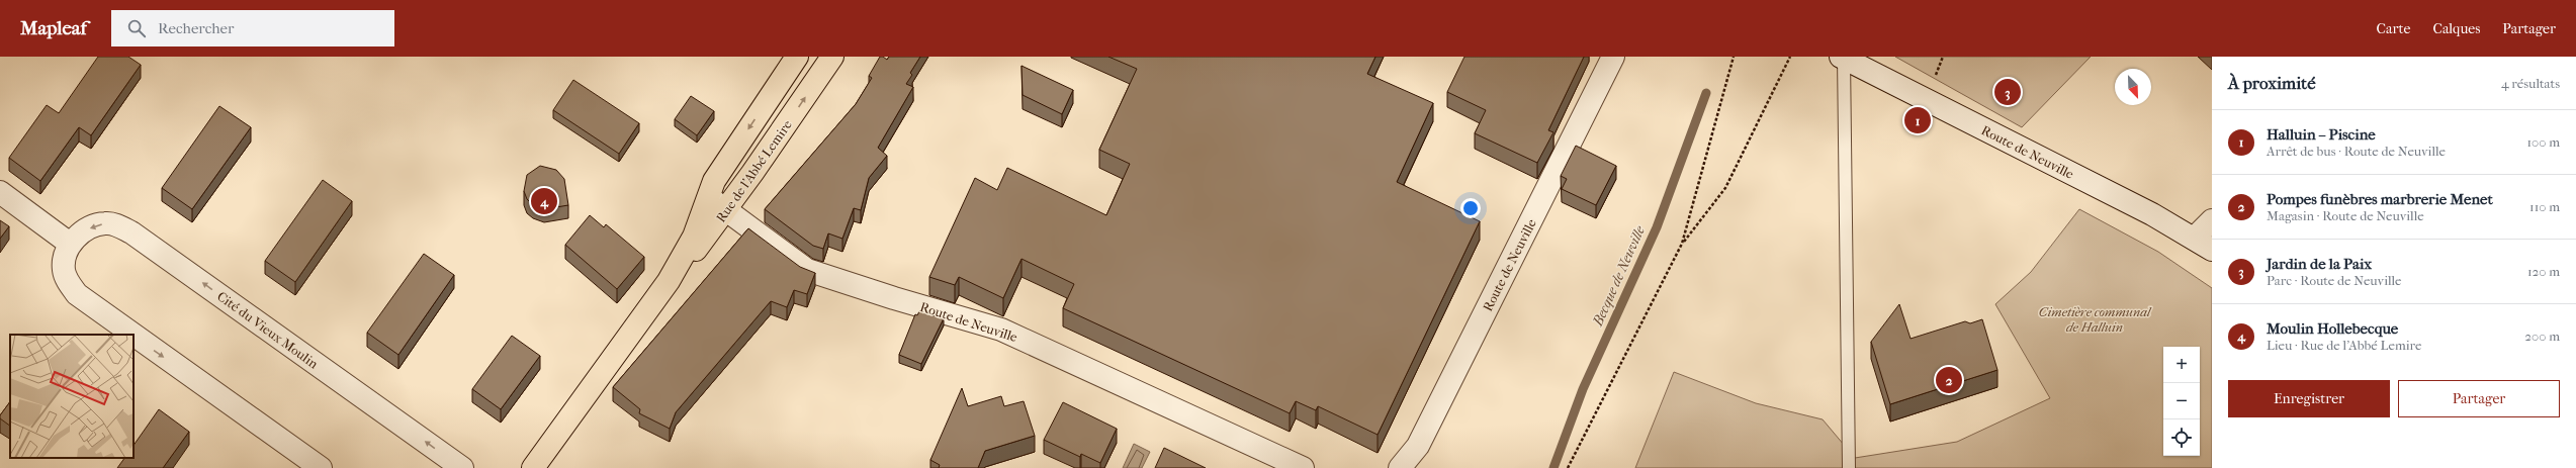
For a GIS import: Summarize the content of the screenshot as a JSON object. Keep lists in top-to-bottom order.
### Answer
{
  "streets": {
    "main road": ["Rue de l'Abbé Lemire"],
    "street": ["Route de Neuville", "Cité du Vieux Moulin"]
  },
  "crossings": [
    ["Route de Neuville", "Rue de l'Abbé Lemire"]
  ],
  "water": ["Becque de Neuville"],
  "parks": ["Cimetière communal de Halluin"],
  "north": "bottom right",
  "page": {
    "header": "Mapleaf",
    "search": "Rechercher",
    "nav": ["Carte", "Calques", "Partager"],
    "heading": ["À proximité", "4 résultats"],
    "pins": [
      "3",
      "1",
      "4",
      "2"
    ],
    "list": [
      {
        "mark": "1",
        "name": "Halluin – Piscine",
        "note": "Arrêt de bus · Route de Neuville",
        "value": "100 m"
      },
      {
        "mark": "2",
        "name": "Pompes funèbres marbrerie Menet",
        "note": "Magasin · Route de Neuville",
        "value": "110 m"
      },
      {
        "mark": "3",
        "name": "Jardin de la Paix",
        "note": "Parc · Route de Neuville",
        "value": "120 m"
      },
      {
        "mark": "4",
        "name": "Moulin Hollebecque",
        "note": "Lieu · Rue de l'Abbé Lemire",
        "value": "200 m"
      }
    ],
    "map_buttons": ["+", "−"],
    "buttons": ["Enregistrer", "Partager"]
  }
}
